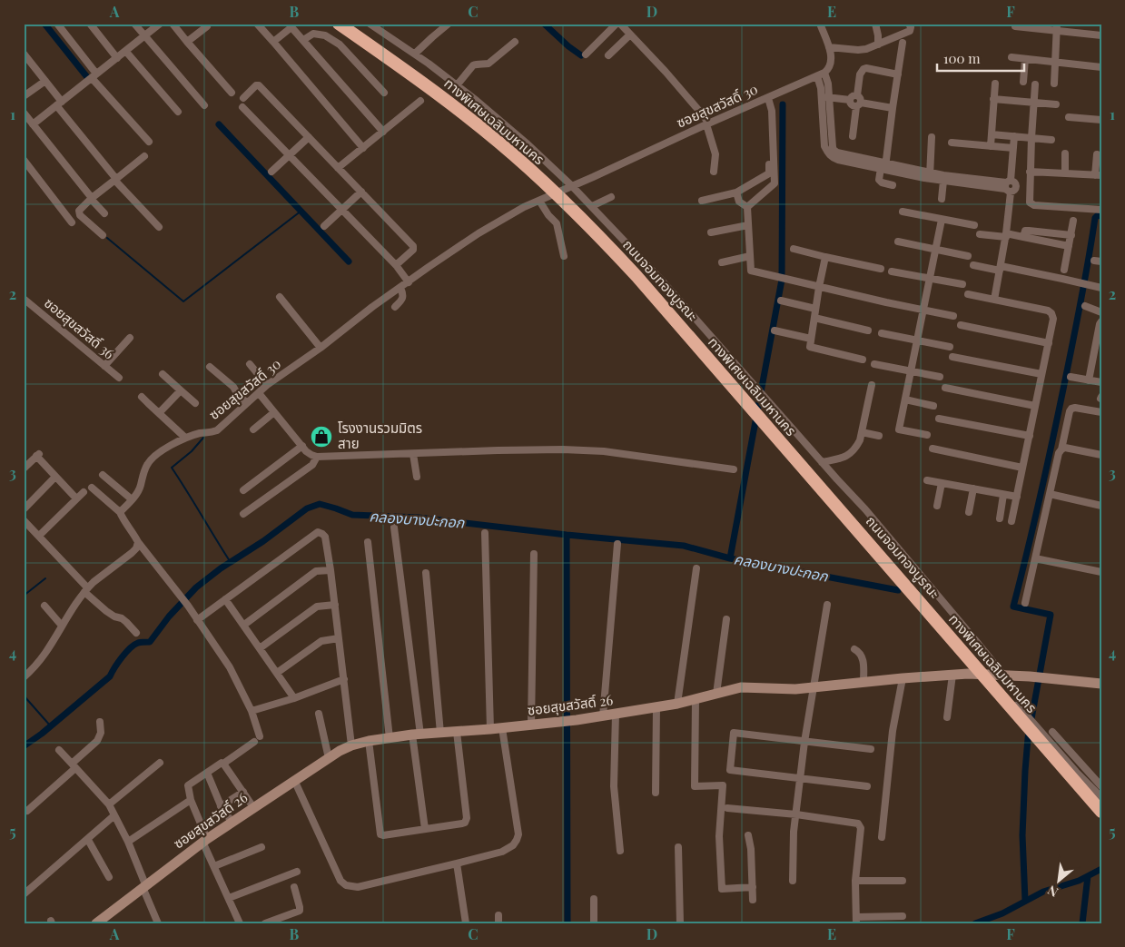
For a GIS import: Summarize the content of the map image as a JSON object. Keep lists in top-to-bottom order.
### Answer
{
  "streets": {
    "highway": ["ทางพิเศษเฉลิมมหานคร"],
    "street": [
      "ซอยสุขสวัสดิ์ 30",
      "ถนนจอมทองบูรณะ",
      "ซอยสุขสวัสดิ์ 36",
      "ซอยสุขสวัสดิ์ 26"
    ]
  },
  "crossings": [
    ["ซอยสุขสวัสดิ์ 30", "ถนนจอมทองบูรณะ"],
    ["ทางพิเศษเฉลิมมหานคร", "ถนนจอมทองบูรณะ"],
    ["ถนนจอมทองบูรณะ", "ซอยสุขสวัสดิ์ 26"]
  ],
  "water": ["คลองบางปะกอก"],
  "places": {
    "shop": ["โรงงานรวมมิตร สาย"]
  },
  "scale_bar": "100 m",
  "north": "bottom left",
  "grid": {
    "columns": [
      "A",
      "B",
      "C",
      "D",
      "E",
      "F"
    ],
    "rows": [
      "1",
      "2",
      "3",
      "4",
      "5"
    ]
  }
}
